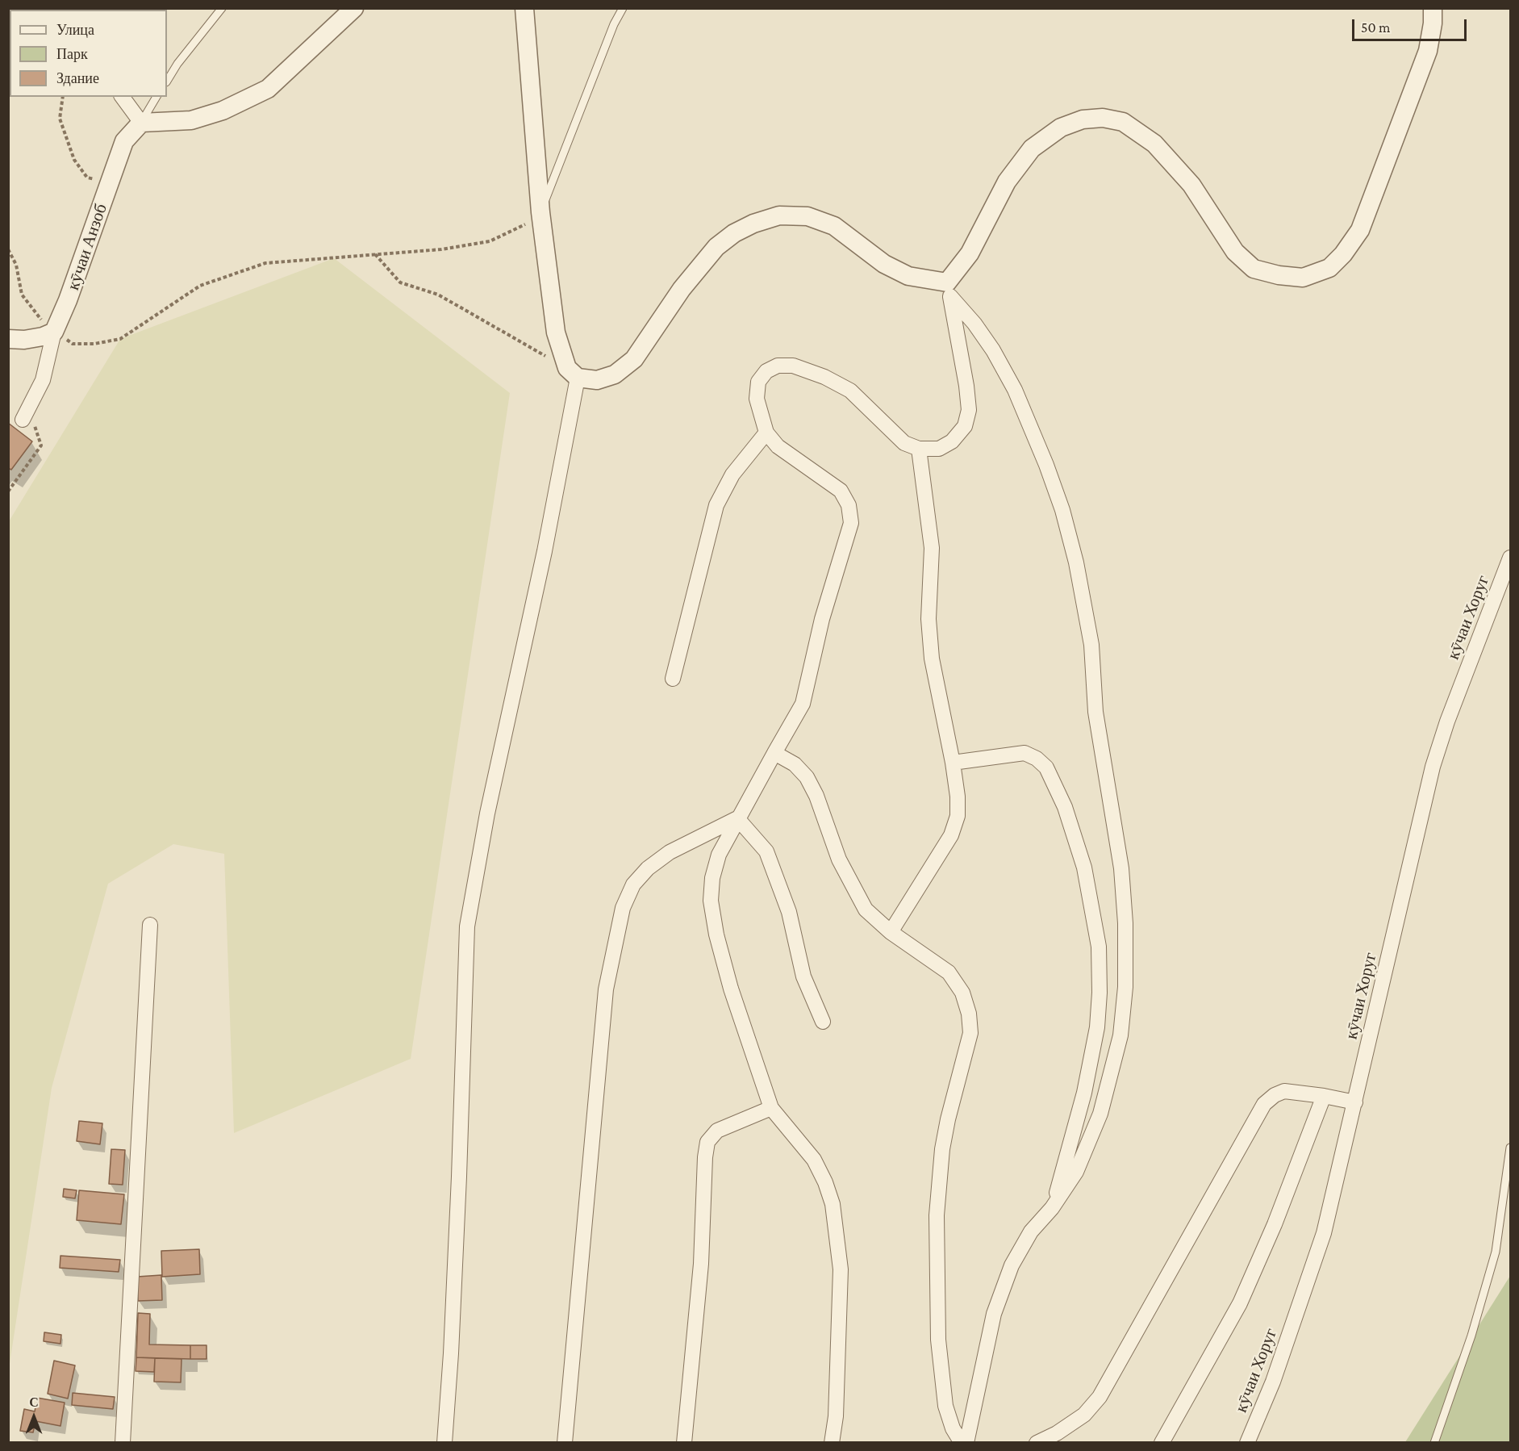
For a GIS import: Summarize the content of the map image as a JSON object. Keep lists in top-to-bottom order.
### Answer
{
  "streets": {
    "street": ["кӯчаи Анзоб", "кӯчаи Хоруг"]
  },
  "legend": ["Улица", "Парк", "Здание"],
  "scale_bar": "50 m",
  "north": "top"
}
